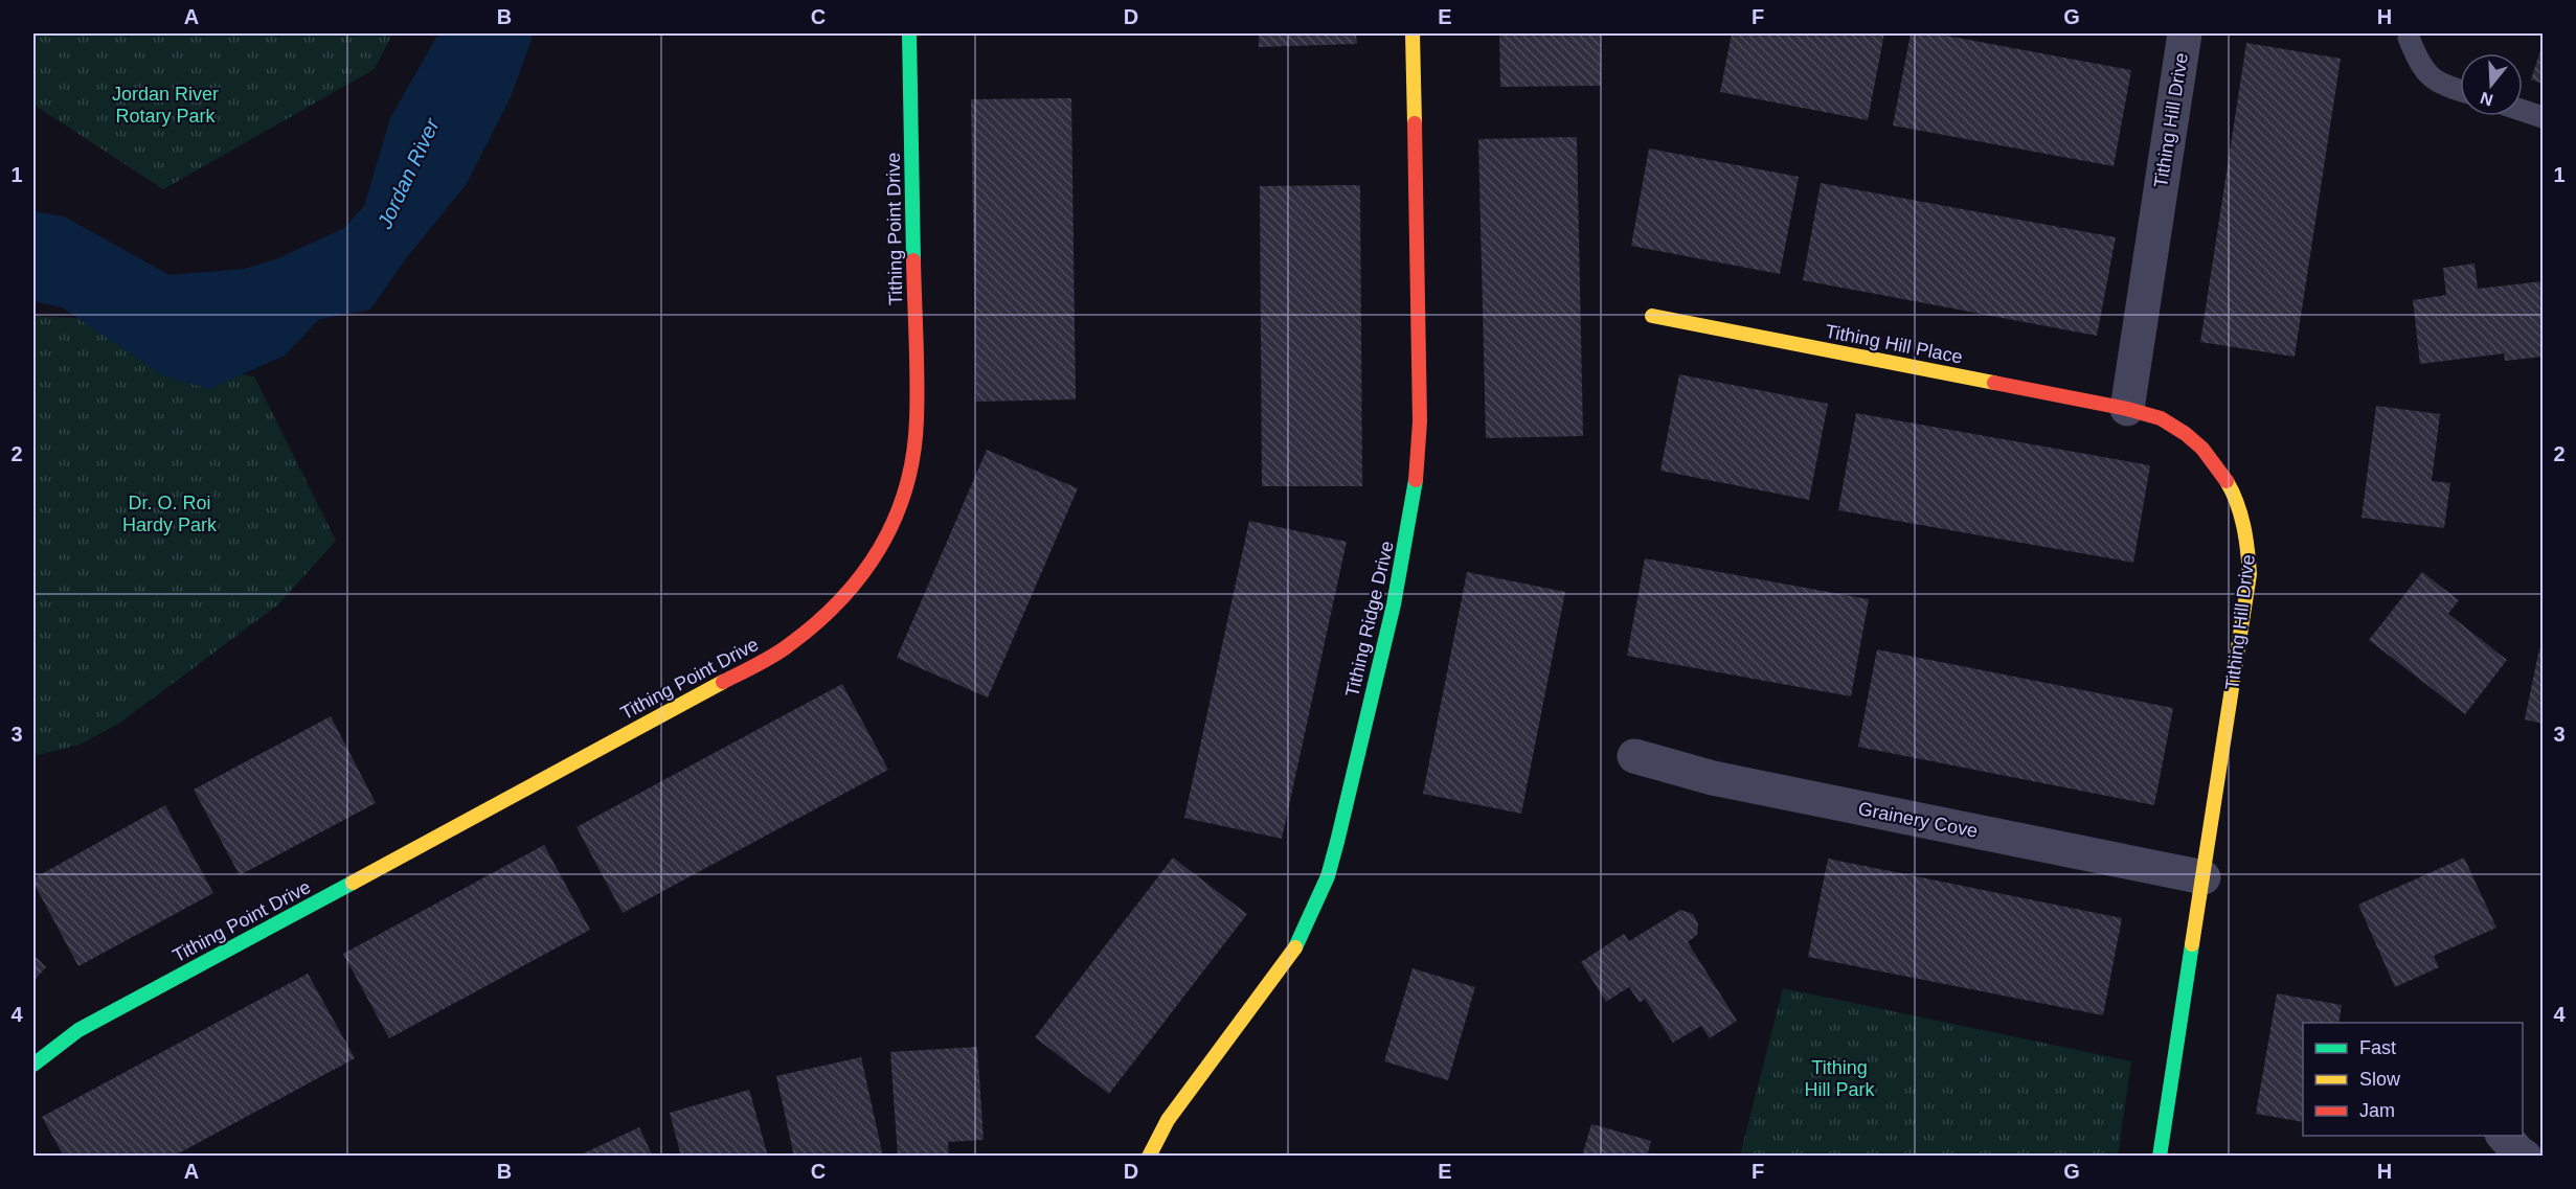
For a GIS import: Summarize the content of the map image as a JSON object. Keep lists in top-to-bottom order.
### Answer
{
  "streets": {
    "street": [
      "Tithing Hill Drive",
      "Tithing Point Drive",
      "Tithing Hill Place",
      "Tithing Ridge Drive",
      "Grainery Cove"
    ]
  },
  "crossings": [
    ["Tithing Hill Drive", "Tithing Hill Place"],
    ["Tithing Hill Drive", "Grainery Cove"]
  ],
  "water": ["Jordan River"],
  "parks": ["Jordan River Rotary Park", "Dr. O. Roi Hardy Park", "Tithing Hill Park"],
  "legend": ["Fast", "Slow", "Jam"],
  "north": "bottom",
  "grid": {
    "columns": [
      "A",
      "B",
      "C",
      "D",
      "E",
      "F",
      "G",
      "H"
    ],
    "rows": [
      "1",
      "2",
      "3",
      "4"
    ]
  }
}
